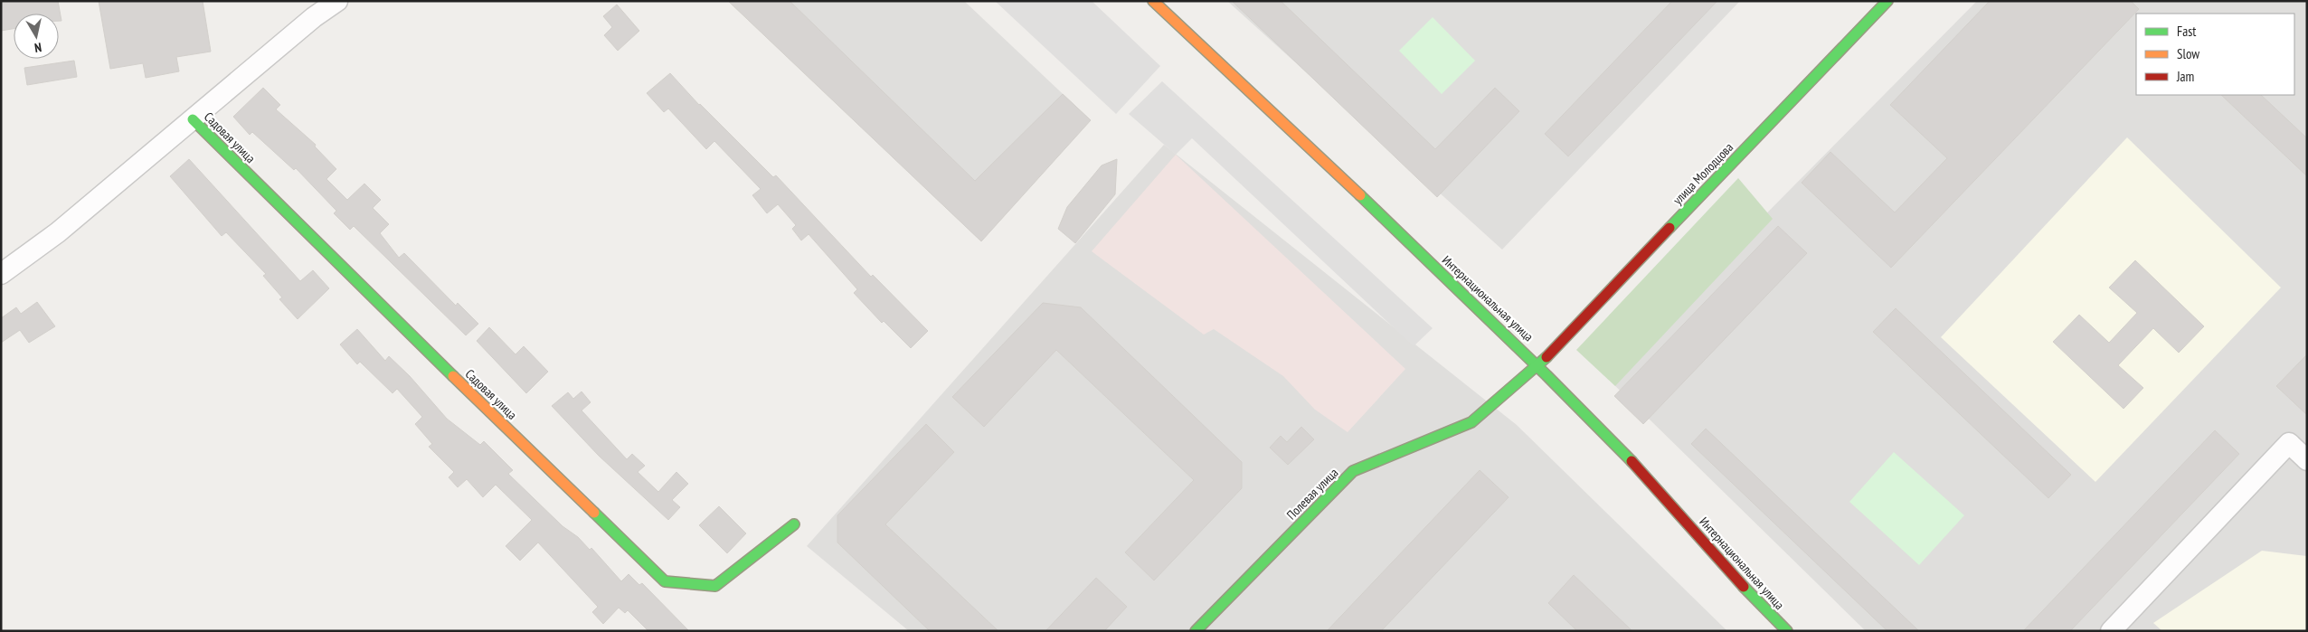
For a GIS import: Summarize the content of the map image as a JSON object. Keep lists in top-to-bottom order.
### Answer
{
  "streets": {
    "street": [
      "Садовая улица",
      "улица Молодцова",
      "Интернациональная улица",
      "Полевая улица"
    ]
  },
  "crossings": [
    ["улица Молодцова", "Интернациональная улица"],
    ["улица Молодцова", "Полевая улица"],
    ["Интернациональная улица", "Полевая улица"]
  ],
  "legend": ["Fast", "Slow", "Jam"],
  "north": "bottom"
}
